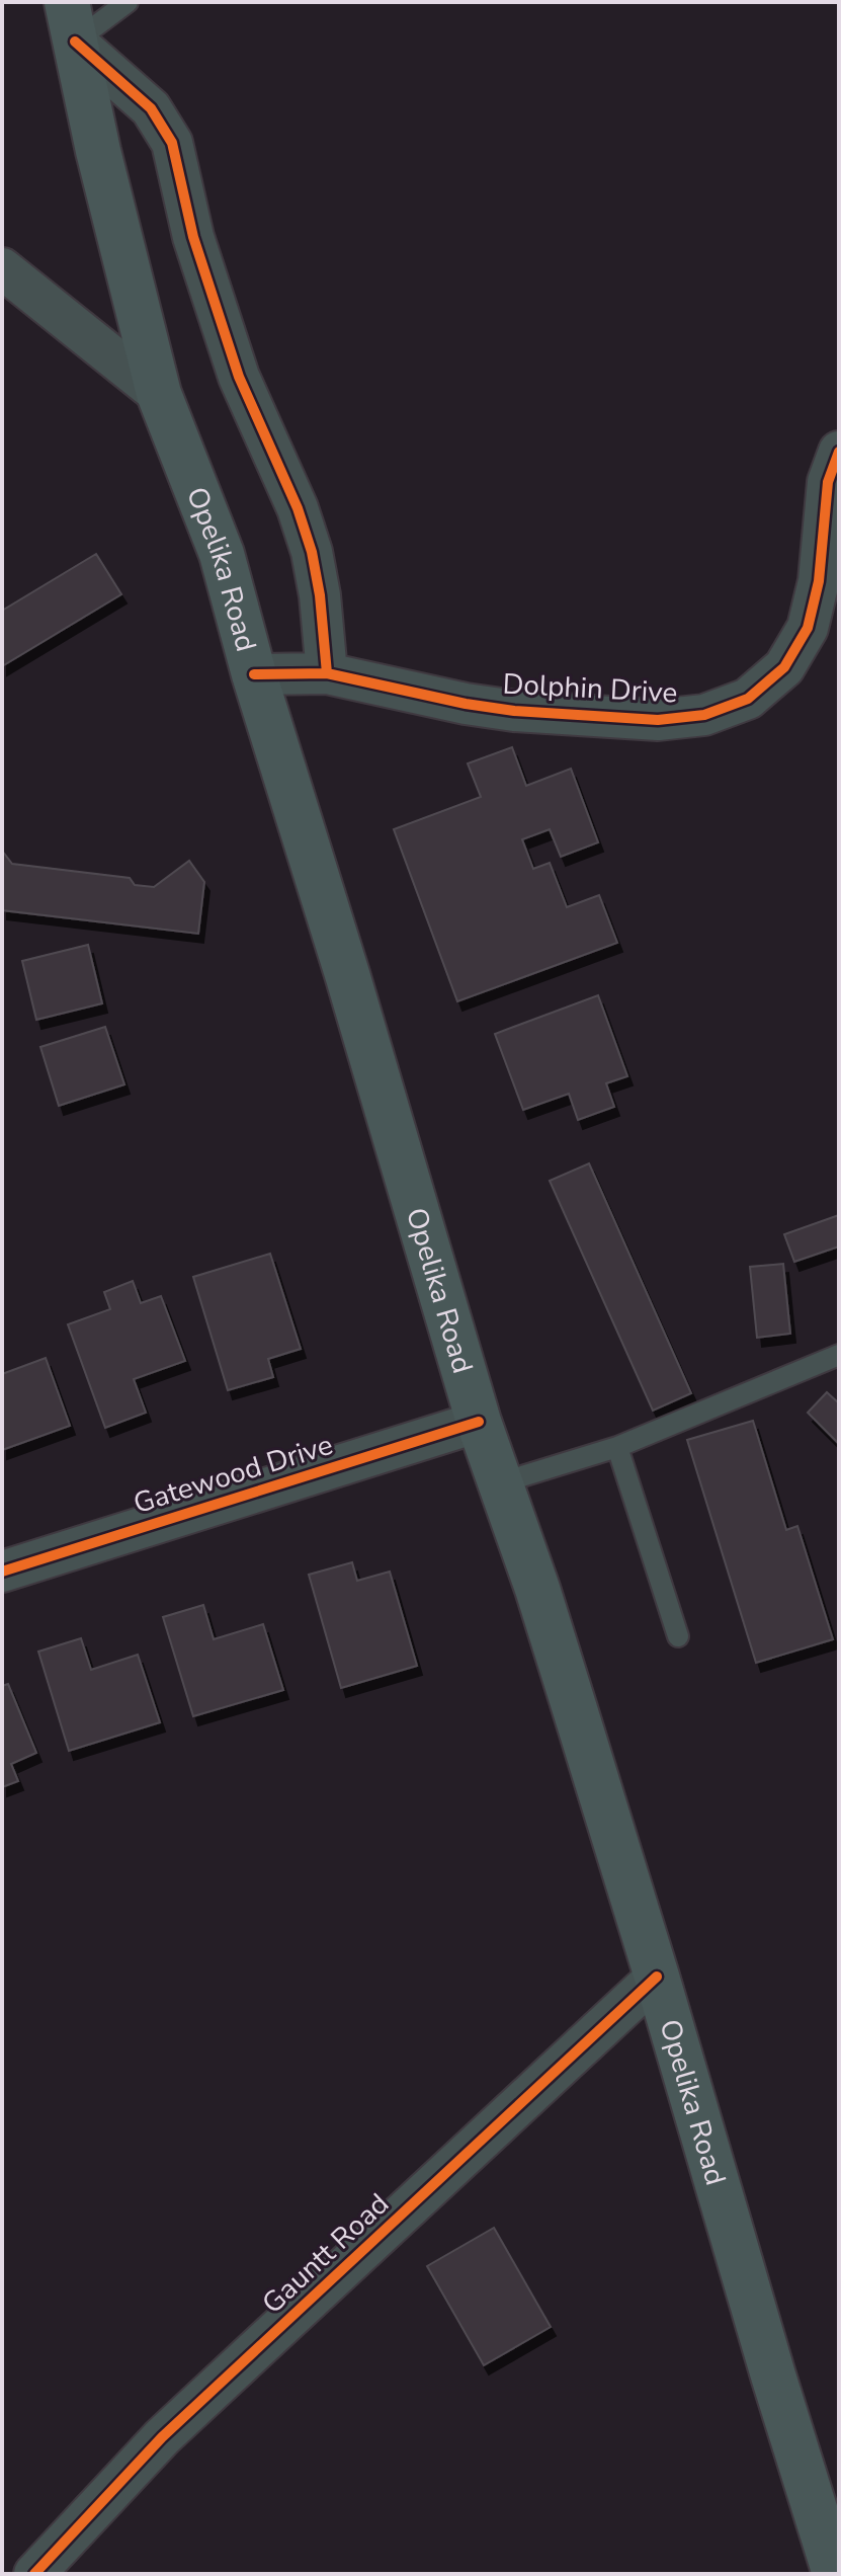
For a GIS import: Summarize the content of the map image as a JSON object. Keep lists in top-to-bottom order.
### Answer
{
  "streets": {
    "main road": ["Opelika Road"],
    "street": ["Dolphin Drive", "Gatewood Drive", "Gauntt Road"]
  },
  "crossings": [
    ["Opelika Road", "Dolphin Drive"],
    ["Opelika Road", "Gatewood Drive"],
    ["Opelika Road", "Gauntt Road"]
  ]
}
